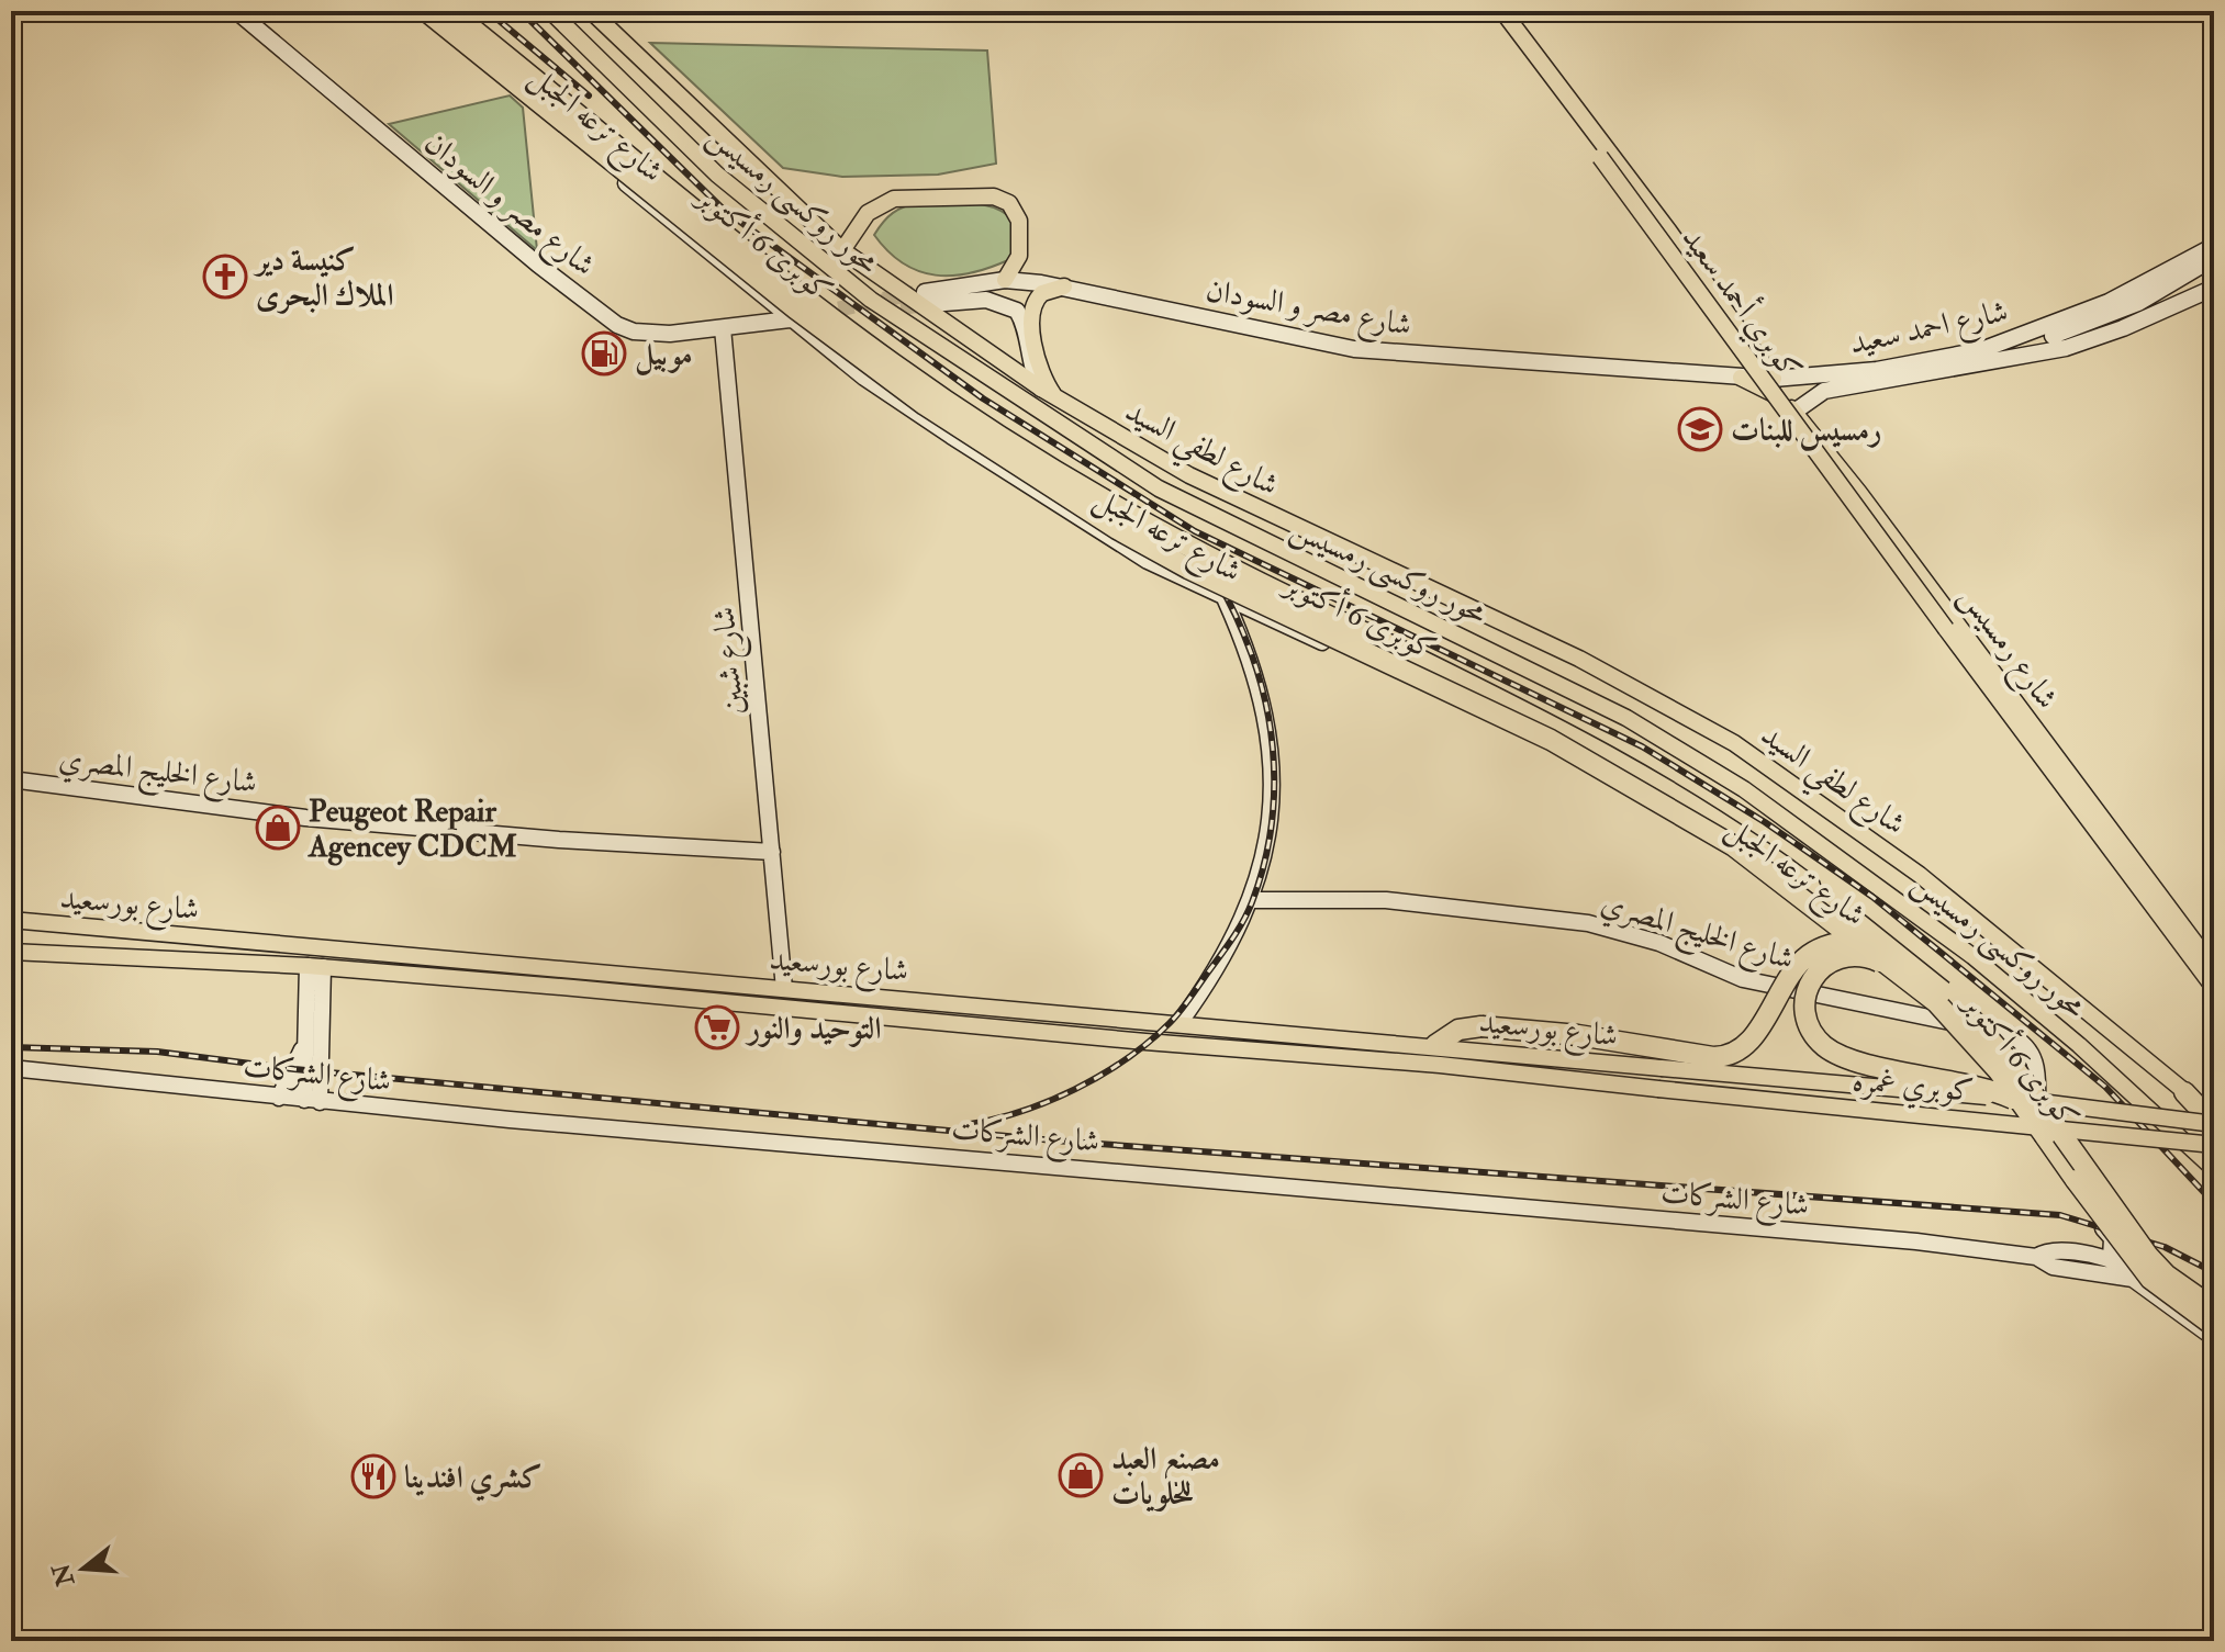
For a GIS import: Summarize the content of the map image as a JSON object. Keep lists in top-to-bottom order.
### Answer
{
  "streets": {
    "highway": ["كوبرى 6 أكتوبر"],
    "main road": [
      "شارع ترعه الجبل",
      "محور روكسى رمسيس",
      "شارع مصر و السودان",
      "كوبري أحمد سعيد",
      "شارع احمد سعيد",
      "شارع لطفي السيد",
      "شارع رمسيس",
      "شارع شبين",
      "شارع الخليج المصري",
      "شارع بورسعيد",
      "شارع الشركات",
      "كوبري غمره"
    ]
  },
  "crossings": [
    ["شارع ترعه الجبل", "شارع مصر و السودان"],
    ["شارع ترعه الجبل", "شارع الخليج المصري"],
    ["شارع ترعه الجبل", "شارع الشركات"],
    ["شارع مصر و السودان", "شارع احمد سعيد"],
    ["شارع مصر و السودان", "شارع لطفي السيد"],
    ["شارع مصر و السودان", "شارع رمسيس"],
    ["شارع مصر و السودان", "شارع شبين"],
    ["كوبرى 6 أكتوبر", "شارع الشركات"],
    ["كوبري أحمد سعيد", "شارع رمسيس"],
    ["شارع احمد سعيد", "شارع رمسيس"],
    ["شارع شبين", "شارع الخليج المصري"],
    ["شارع شبين", "شارع بورسعيد"],
    ["شارع بورسعيد", "كوبري غمره"]
  ],
  "places": {
    "church": ["كنيسة دير الملاك البحرى"],
    "fuel station": ["موبيل"],
    "school or university": ["رمسيس للبنات"],
    "shop": ["Peugeot Repair Agencey CDCM", "مصنع العبد للحلويات"],
    "supermarket": ["التوحيد والنور"],
    "restaurant": ["كشري افندينا"]
  },
  "north": "left"
}
